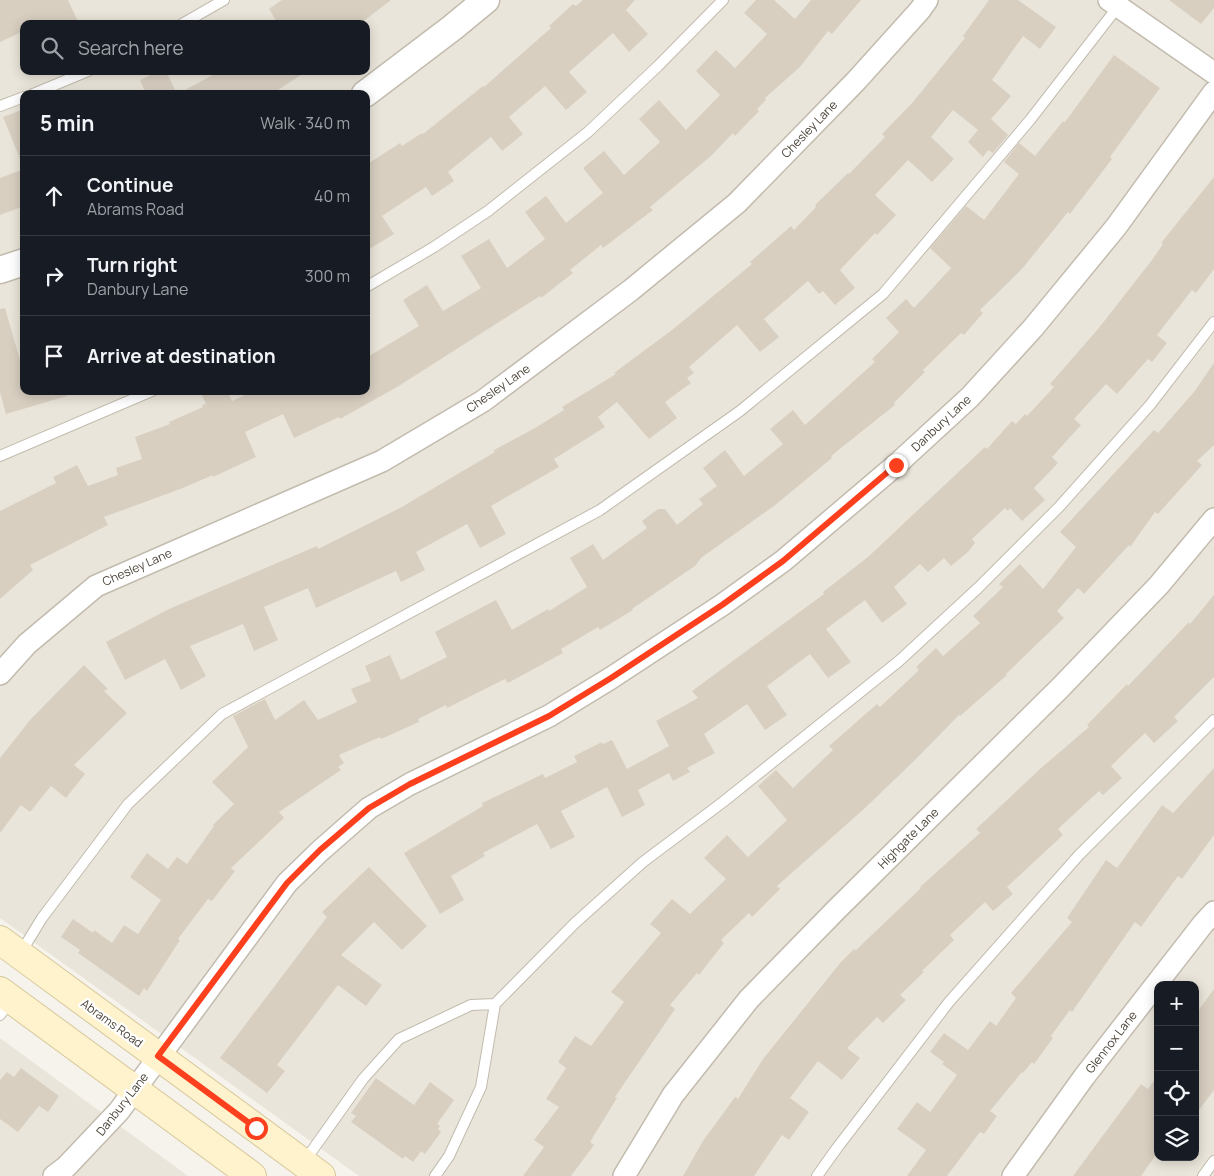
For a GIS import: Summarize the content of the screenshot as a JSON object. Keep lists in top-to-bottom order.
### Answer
{
  "streets": {
    "main road": ["Abrams Road"],
    "street": [
      "Chesley Lane",
      "Danbury Lane",
      "Highgate Lane",
      "Glennox Lane"
    ]
  },
  "crossings": [
    ["Danbury Lane", "Abrams Road"]
  ],
  "page": {
    "search": "Search here",
    "heading": ["5 min", "Walk · 340 m"],
    "list": [
      ["Continue", "Abrams Road", "40 m"],
      ["Turn right", "Danbury Lane", "300 m"],
      "Arrive at destination"
    ],
    "map_buttons": ["+", "−"]
  }
}
